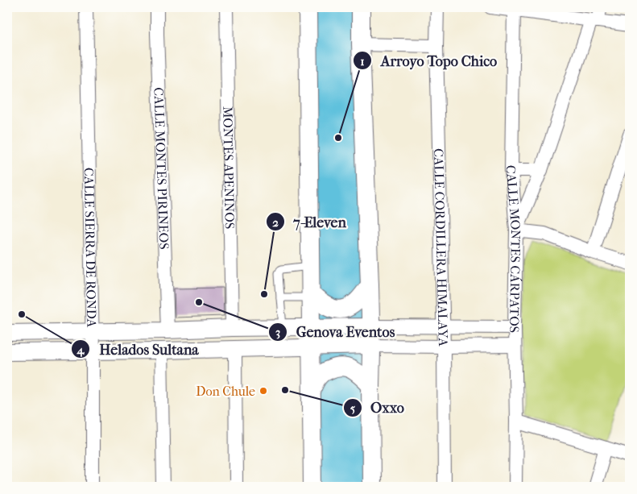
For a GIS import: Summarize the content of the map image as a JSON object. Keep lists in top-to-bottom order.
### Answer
{
  "streets": {
    "street": [
      "MONTES APENINOS",
      "CALLE MONTES PIRINEOS",
      "CALLE SIERRA DE RONDA",
      "CALLE CORDILLERA HIMALAYA",
      "CALLE MONTES CÁRPATOS"
    ]
  },
  "places": [
    "Arroyo Topo Chico",
    "7-Eleven",
    "Genova Eventos",
    "Helados Sultana",
    "Oxxo",
    "Don Chule"
  ]
}
